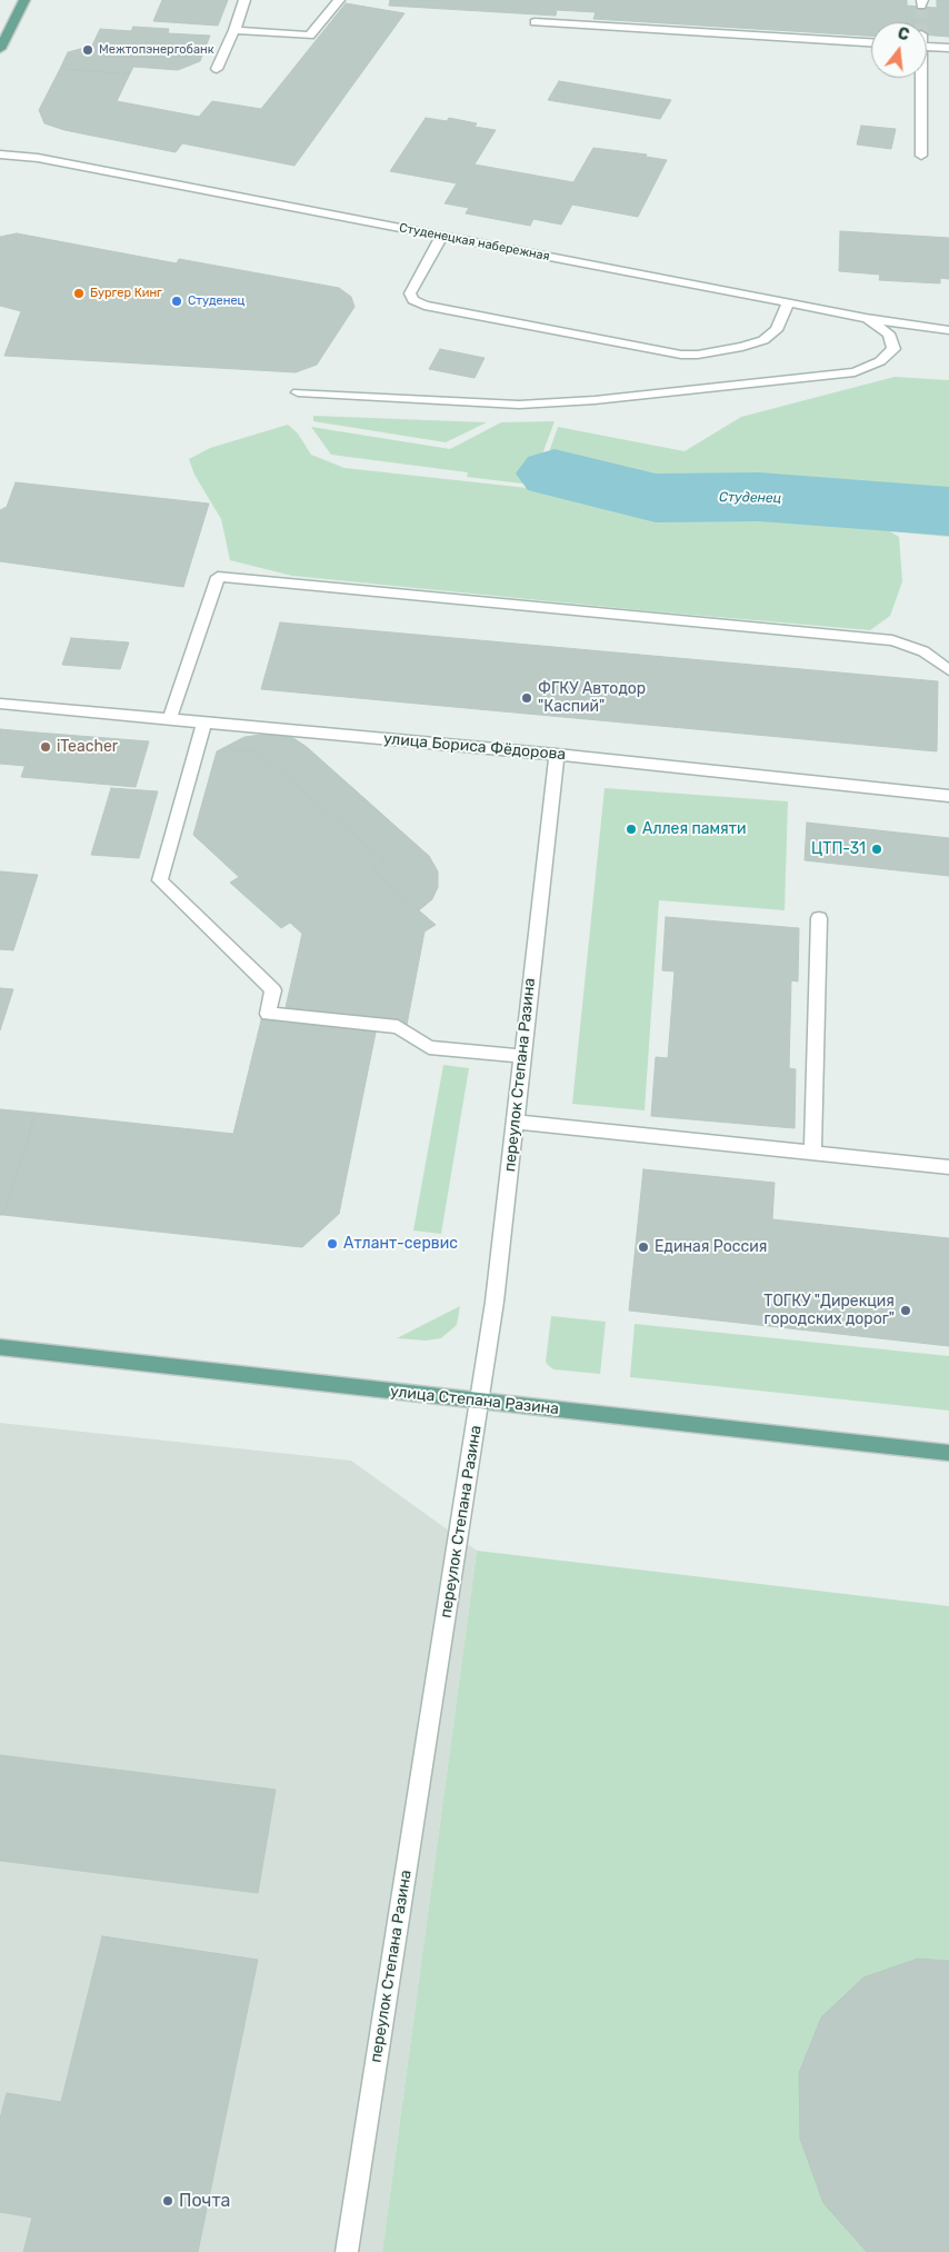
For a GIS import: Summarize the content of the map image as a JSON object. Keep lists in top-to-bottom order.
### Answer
{
  "streets": {
    "main road": ["улица Степана Разина"],
    "street": ["Студенецкая набережная", "улица Бориса Фёдорова", "переулок Степана Разина"]
  },
  "crossings": [
    ["улица Бориса Фёдорова", "переулок Степана Разина"],
    ["переулок Степана Разина", "улица Степана Разина"]
  ],
  "water": ["Студенец"],
  "places": [
    "Межтопэнергобанк",
    "Бургер Кинг",
    "Студенец",
    "ФГКУ Автодор \"Каспий\"",
    "iTeacher",
    "Аллея памяти",
    "ЦТП-31",
    "Атлант-сервис",
    "Единая Россия",
    "ТОГКУ \"Дирекция городских дорог\"",
    "Почта"
  ],
  "north": "top"
}
